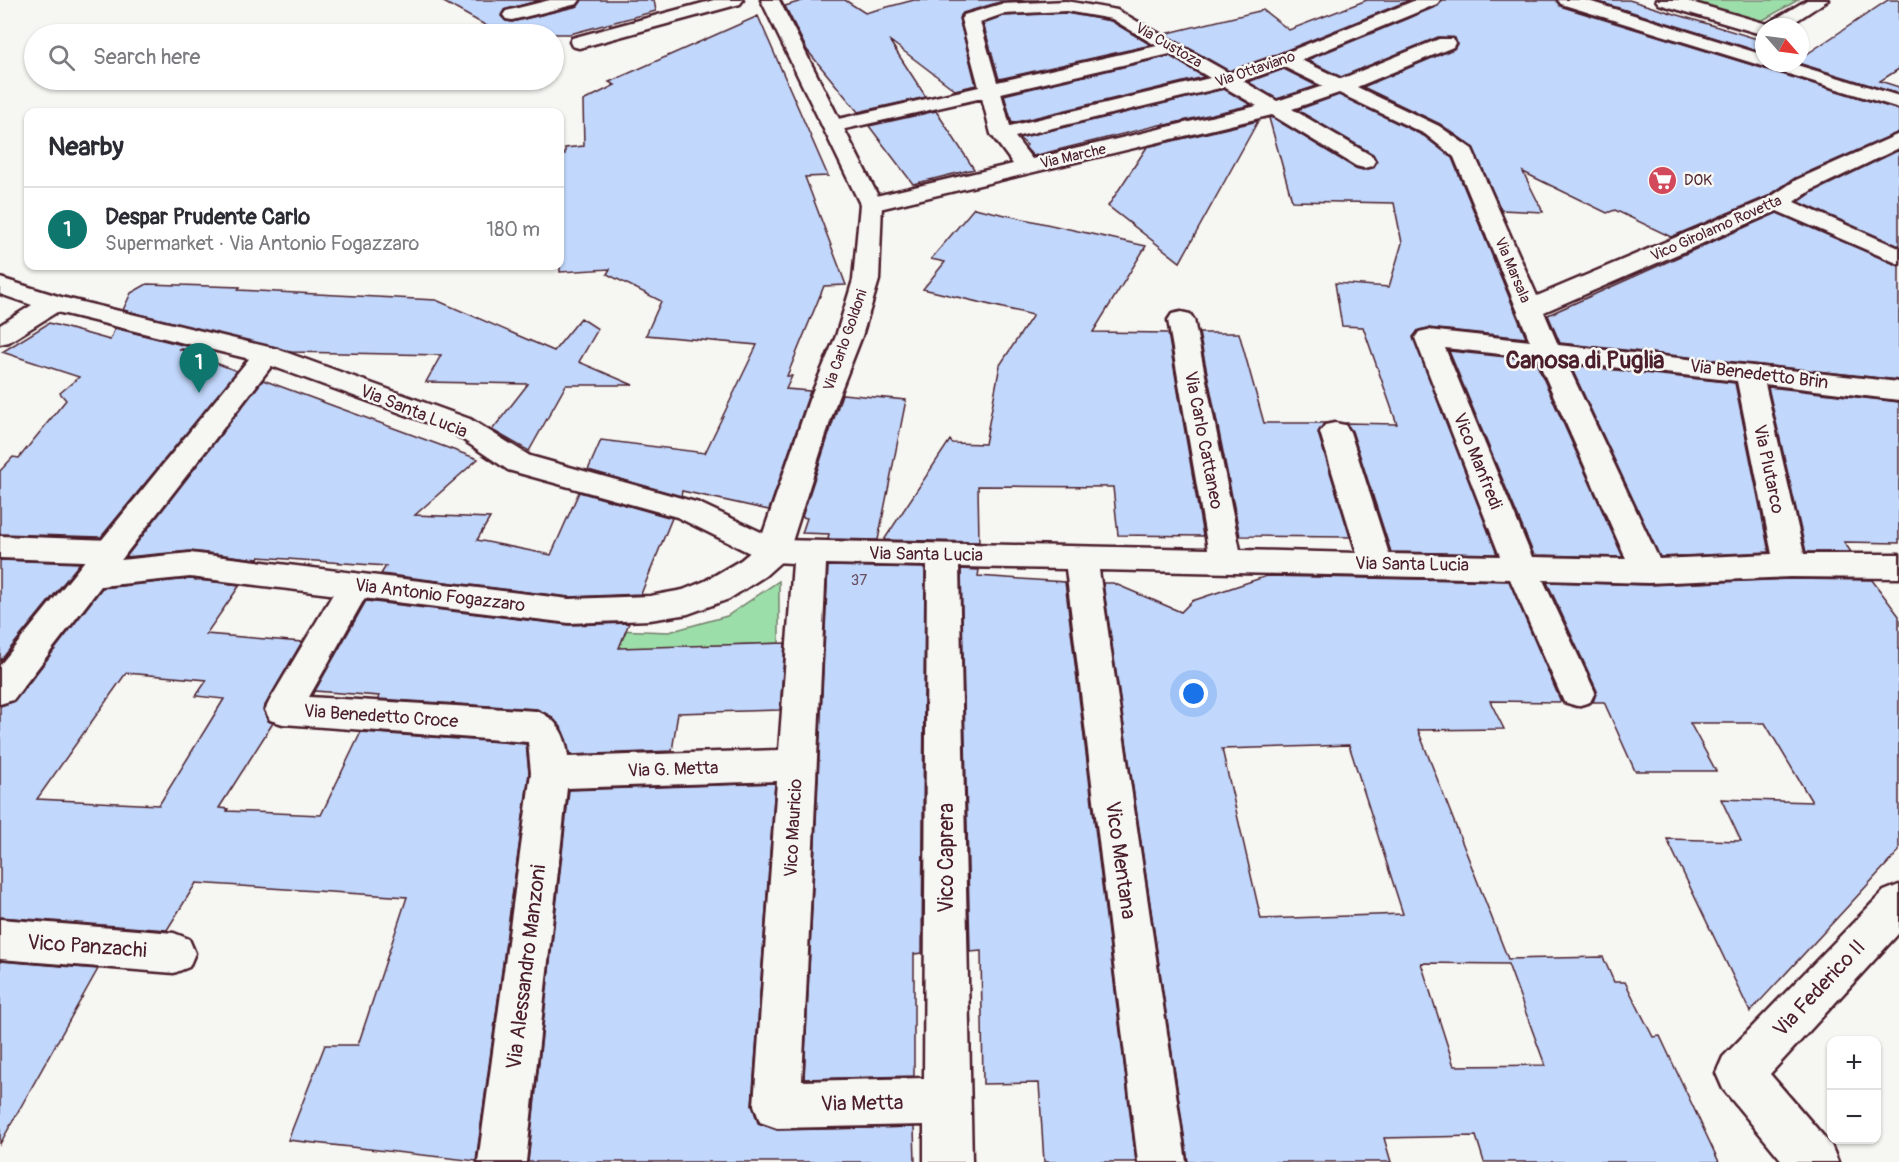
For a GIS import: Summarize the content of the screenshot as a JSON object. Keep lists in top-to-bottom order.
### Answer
{
  "streets": {
    "street": [
      "Via Custoza",
      "Via Ottaviano",
      "Via Marche",
      "Vico Girolamo Rovetta",
      "Via Marsala",
      "Via Carlo Goldoni",
      "Via Benedetto Brin",
      "Via Santa Lucia",
      "Via Carlo Cattaneo",
      "Vico Manfredi",
      "Via Plutarco",
      "Via Antonio Fogazzaro",
      "Via Benedetto Croce",
      "Via G. Metta",
      "Vico Mauricio",
      "Vico Caprera",
      "Vico Mentana",
      "Vico Panzachi",
      "Via Alessandro Manzoni",
      "Via Federico II",
      "Via Metta"
    ]
  },
  "crossings": [
    ["Via Custoza", "Via Ottaviano"],
    ["Via Custoza", "Via Marche"],
    ["Via Ottaviano", "Via Marsala"],
    ["Via Marche", "Via Marsala"],
    ["Via Marche", "Via Carlo Goldoni"],
    ["Vico Girolamo Rovetta", "Via Marsala"],
    ["Via Marsala", "Via Benedetto Brin"],
    ["Via Marsala", "Via Santa Lucia"],
    ["Via Marsala", "Vico Manfredi"],
    ["Via Carlo Goldoni", "Via Santa Lucia"],
    ["Via Carlo Goldoni", "Via Antonio Fogazzaro"],
    ["Via Carlo Goldoni", "Vico Mauricio"],
    ["Via Benedetto Brin", "Vico Manfredi"],
    ["Via Benedetto Brin", "Via Plutarco"],
    ["Via Santa Lucia", "Via Carlo Cattaneo"],
    ["Via Santa Lucia", "Vico Manfredi"],
    ["Via Santa Lucia", "Via Plutarco"],
    ["Via Santa Lucia", "Via Antonio Fogazzaro"],
    ["Via Santa Lucia", "Vico Mauricio"],
    ["Via Santa Lucia", "Vico Caprera"],
    ["Via Santa Lucia", "Vico Mentana"],
    ["Via Antonio Fogazzaro", "Via Benedetto Croce"],
    ["Via Antonio Fogazzaro", "Vico Mauricio"],
    ["Via Benedetto Croce", "Via G. Metta"],
    ["Via Benedetto Croce", "Via Alessandro Manzoni"],
    ["Via G. Metta", "Vico Mauricio"],
    ["Via G. Metta", "Via Alessandro Manzoni"],
    ["Vico Mauricio", "Via Metta"],
    ["Vico Caprera", "Via Metta"]
  ],
  "districts": ["Canosa di Puglia"],
  "places": {
    "supermarket": ["DOK"]
  },
  "house_numbers": ["37"],
  "north": "bottom right",
  "page": {
    "search": "Search here",
    "heading": "Nearby",
    "list": [
      {
        "mark": "1",
        "name": "Despar Prudente Carlo",
        "note": "Supermarket · Via Antonio Fogazzaro",
        "value": "180 m"
      }
    ],
    "pins": "1",
    "map_buttons": ["+", "−"]
  }
}
